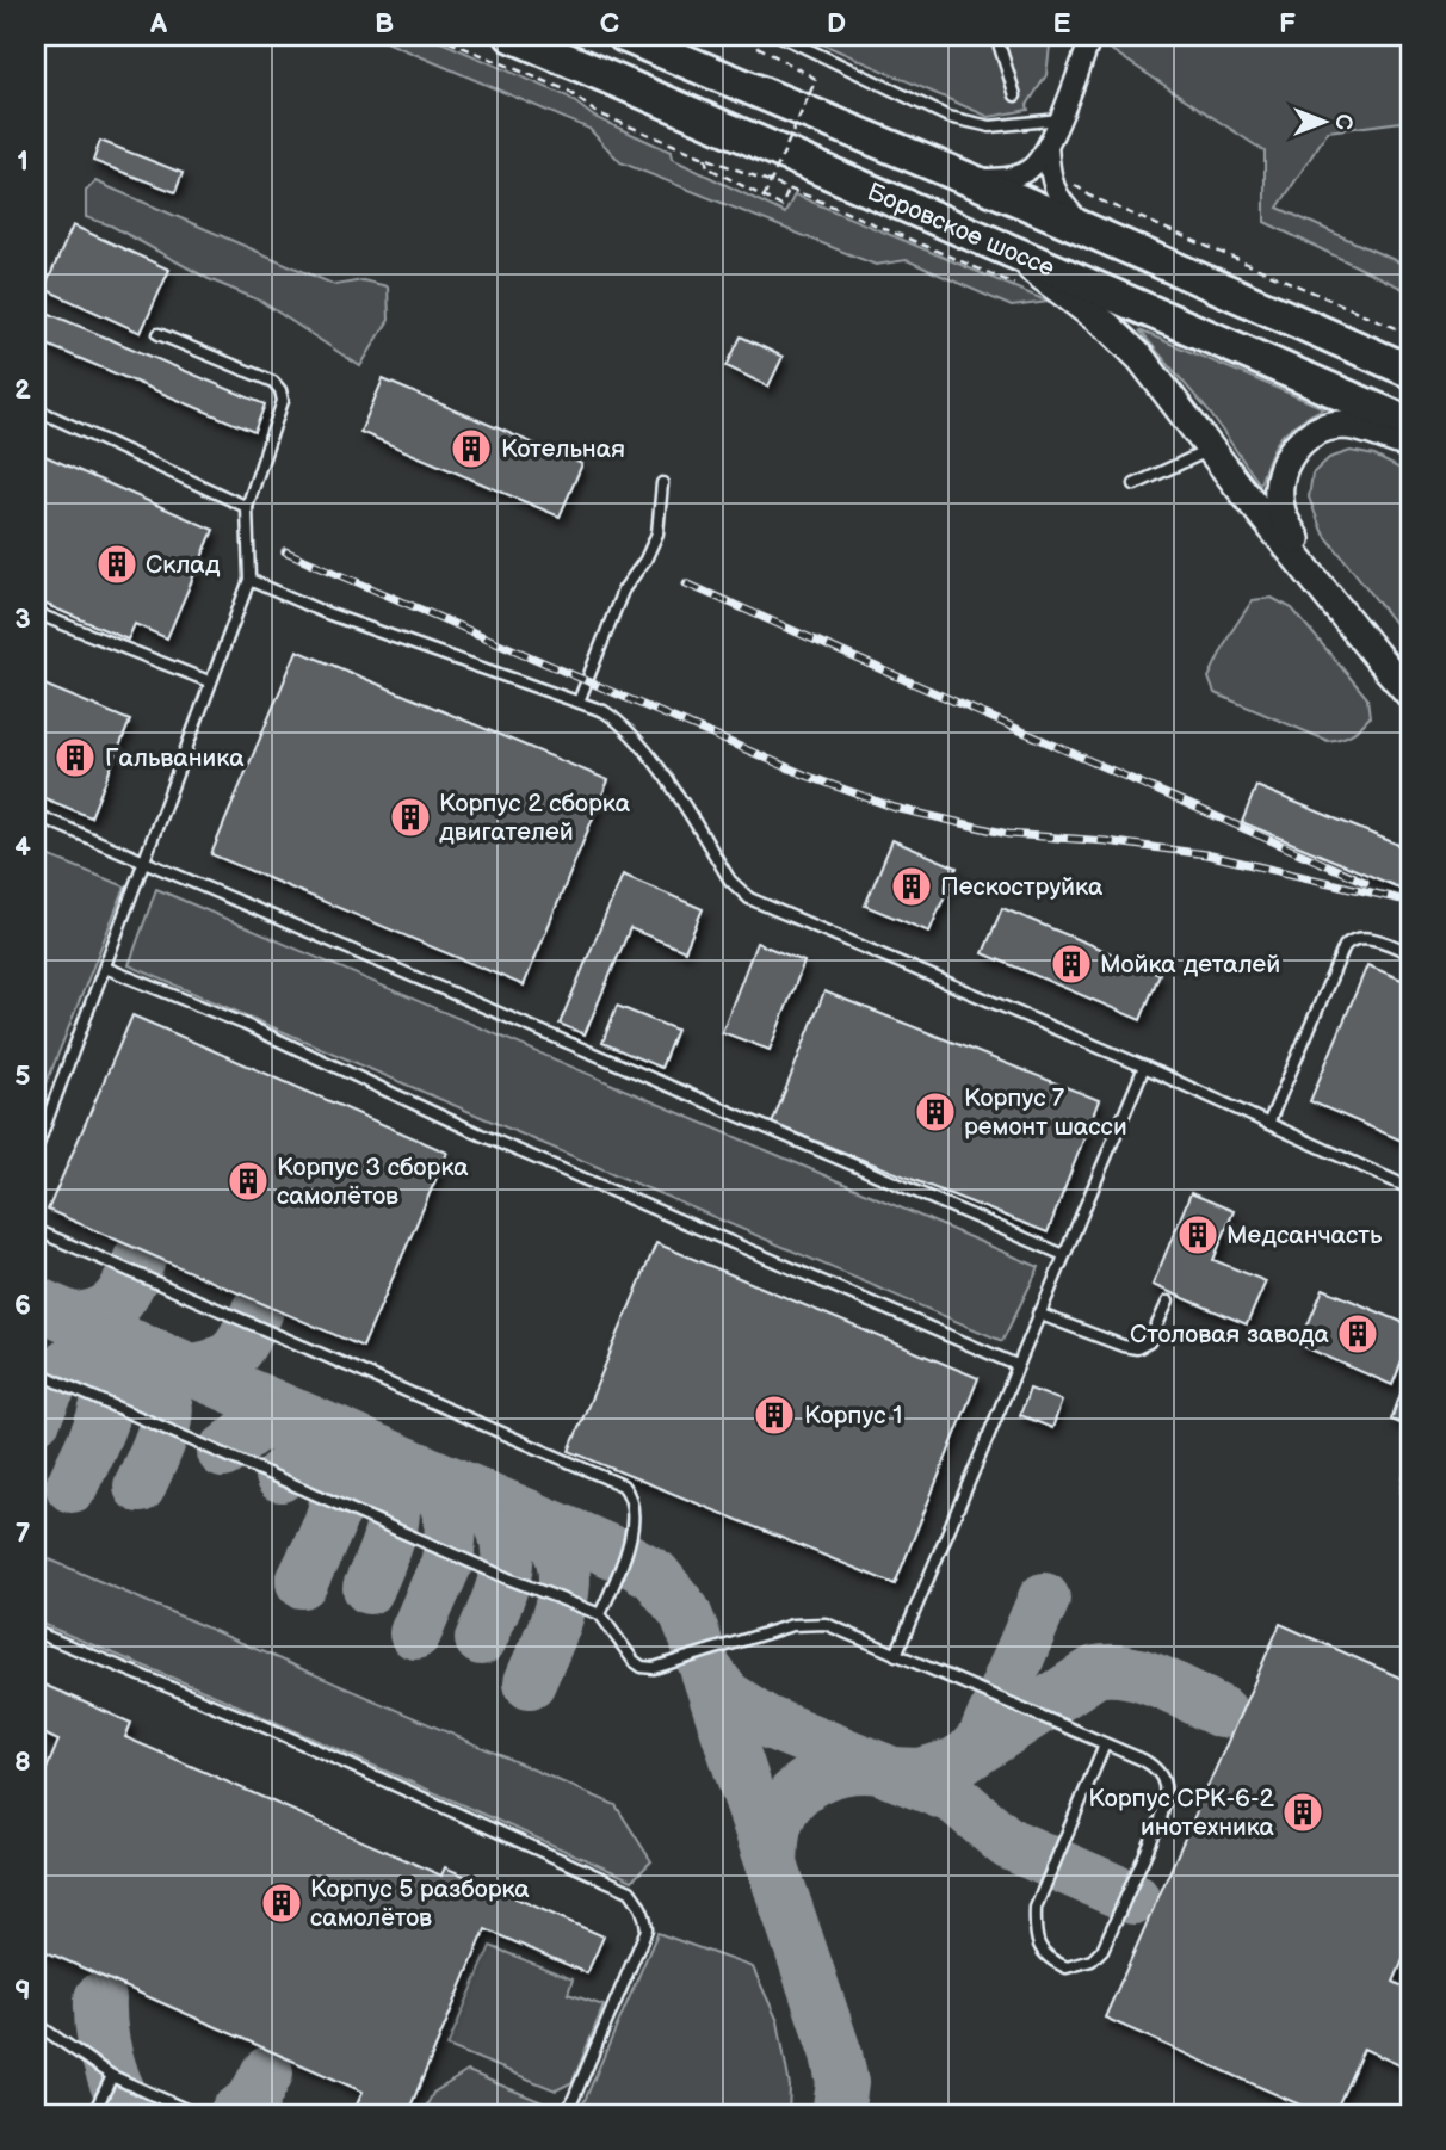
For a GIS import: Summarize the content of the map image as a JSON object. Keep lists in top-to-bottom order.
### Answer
{
  "streets": {
    "main road": ["Боровское шоссе"]
  },
  "places": {
    "building": [
      "Котельная",
      "Склад",
      "Гальваника",
      "Корпус 2 сборка двигателей",
      "Пескоструйка",
      "Мойка деталей",
      "Корпус 7 ремонт шасси",
      "Корпус 3 сборка самолётов",
      "Медсанчасть",
      "Столовая завода",
      "Корпус 1",
      "Корпус СРК-6-2 инотехника",
      "Корпус 5 разборка самолётов"
    ]
  },
  "north": "right",
  "grid": {
    "columns": [
      "A",
      "B",
      "C",
      "D",
      "E",
      "F"
    ],
    "rows": [
      "1",
      "2",
      "3",
      "4",
      "5",
      "6",
      "7",
      "8",
      "9"
    ]
  }
}
